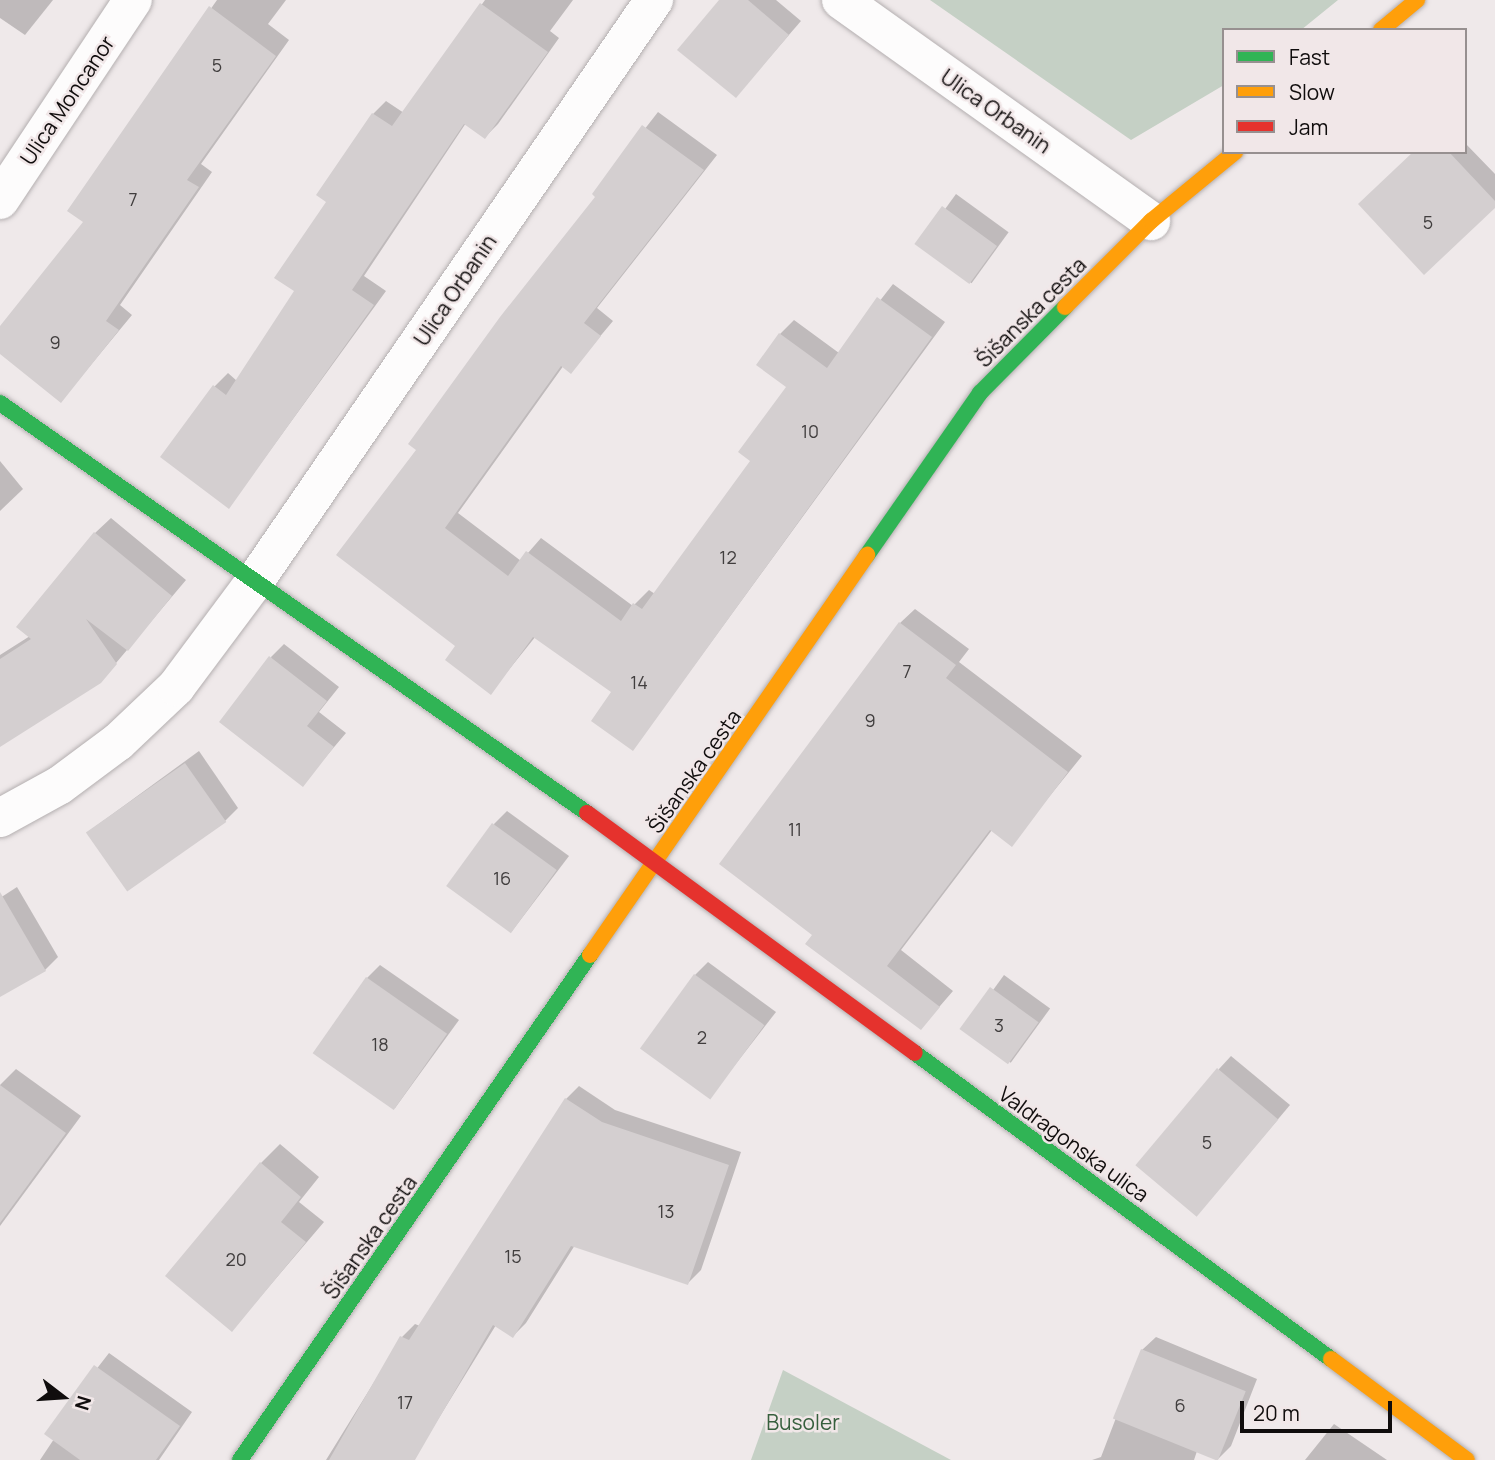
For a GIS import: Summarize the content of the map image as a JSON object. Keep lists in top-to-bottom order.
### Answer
{
  "streets": {
    "street": [
      "Ulica Moncanor",
      "Ulica Orbanin",
      "Šišanska cesta",
      "Valdragonska ulica"
    ]
  },
  "crossings": [
    ["Ulica Orbanin", "Šišanska cesta"],
    ["Šišanska cesta", "Valdragonska ulica"]
  ],
  "parks": ["Busoler"],
  "house_numbers": [
    "5",
    "7",
    "5",
    "9",
    "10",
    "12",
    "7",
    "14",
    "9",
    "11",
    "16",
    "3",
    "2",
    "18",
    "5",
    "13",
    "15",
    "20",
    "17",
    "6"
  ],
  "legend": ["Fast", "Slow", "Jam"],
  "scale_bar": "20 m",
  "north": "right"
}
